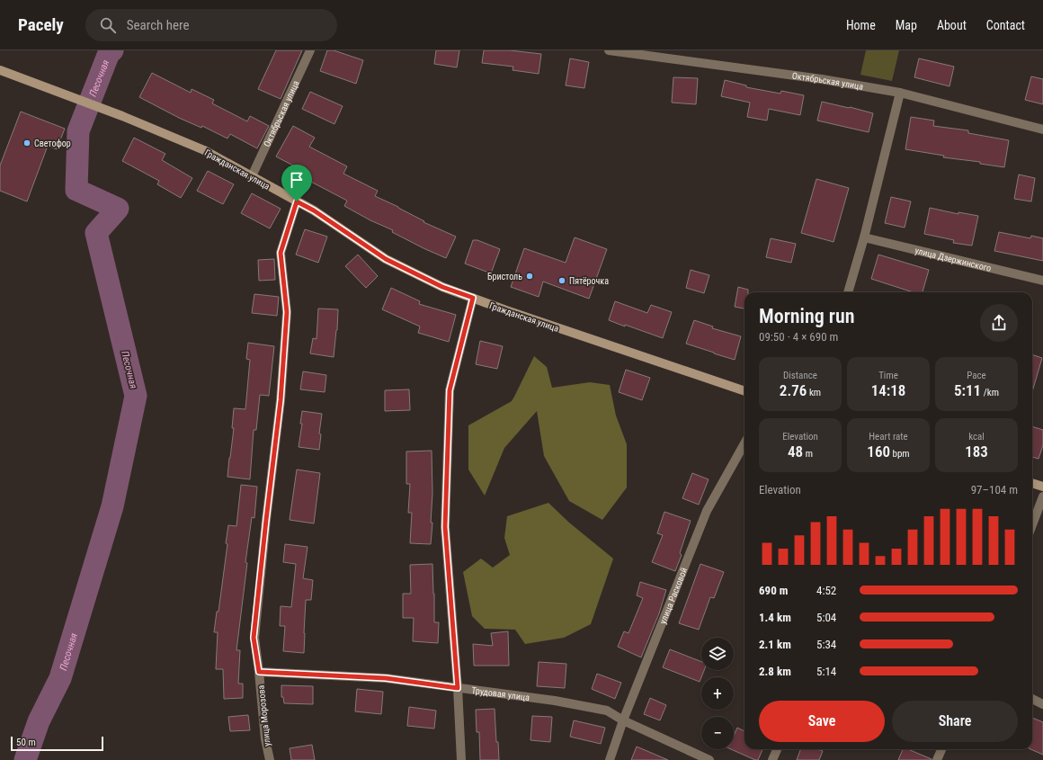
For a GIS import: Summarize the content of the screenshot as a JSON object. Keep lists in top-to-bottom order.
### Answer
{
  "streets": {
    "street": [
      "Октябрьская улица",
      "Гражданская улица",
      "улица Дзержинского",
      "улица Расковой",
      "Трудовая улица",
      "улица Морозова"
    ]
  },
  "crossings": [
    ["Октябрьская улица", "Гражданская улица"],
    ["Гражданская улица", "улица Морозова"],
    ["улица Расковой", "Трудовая улица"],
    ["Трудовая улица", "улица Морозова"]
  ],
  "water": ["Песочная"],
  "places": ["Светофор", "Бристоль", "Пятёрочка"],
  "scale_bar": "50 m",
  "page": {
    "header": "Pacely",
    "search": "Search here",
    "nav": [
      "Home",
      "Map",
      "About",
      "Contact"
    ],
    "heading": ["Morning run", "09:50 · 4 × 690 m"],
    "stats": [
      ["Distance", "2.76 km"],
      ["Time", "14:18"],
      ["Pace", "5:11 /km"],
      ["Elevation", "48 m"],
      ["Heart rate", "160 bpm"],
      ["kcal", "183"]
    ],
    "chart": ["Elevation", "97–104 m"],
    "list": [
      {
        "name": "690 m",
        "note": "4:52"
      },
      {
        "name": "1.4 km",
        "note": "5:04"
      },
      {
        "name": "2.1 km",
        "note": "5:34"
      },
      {
        "name": "2.8 km",
        "note": "5:14"
      }
    ],
    "map_buttons": ["+", "−"],
    "buttons": ["Save", "Share"],
    "scale": "50 m"
  }
}
